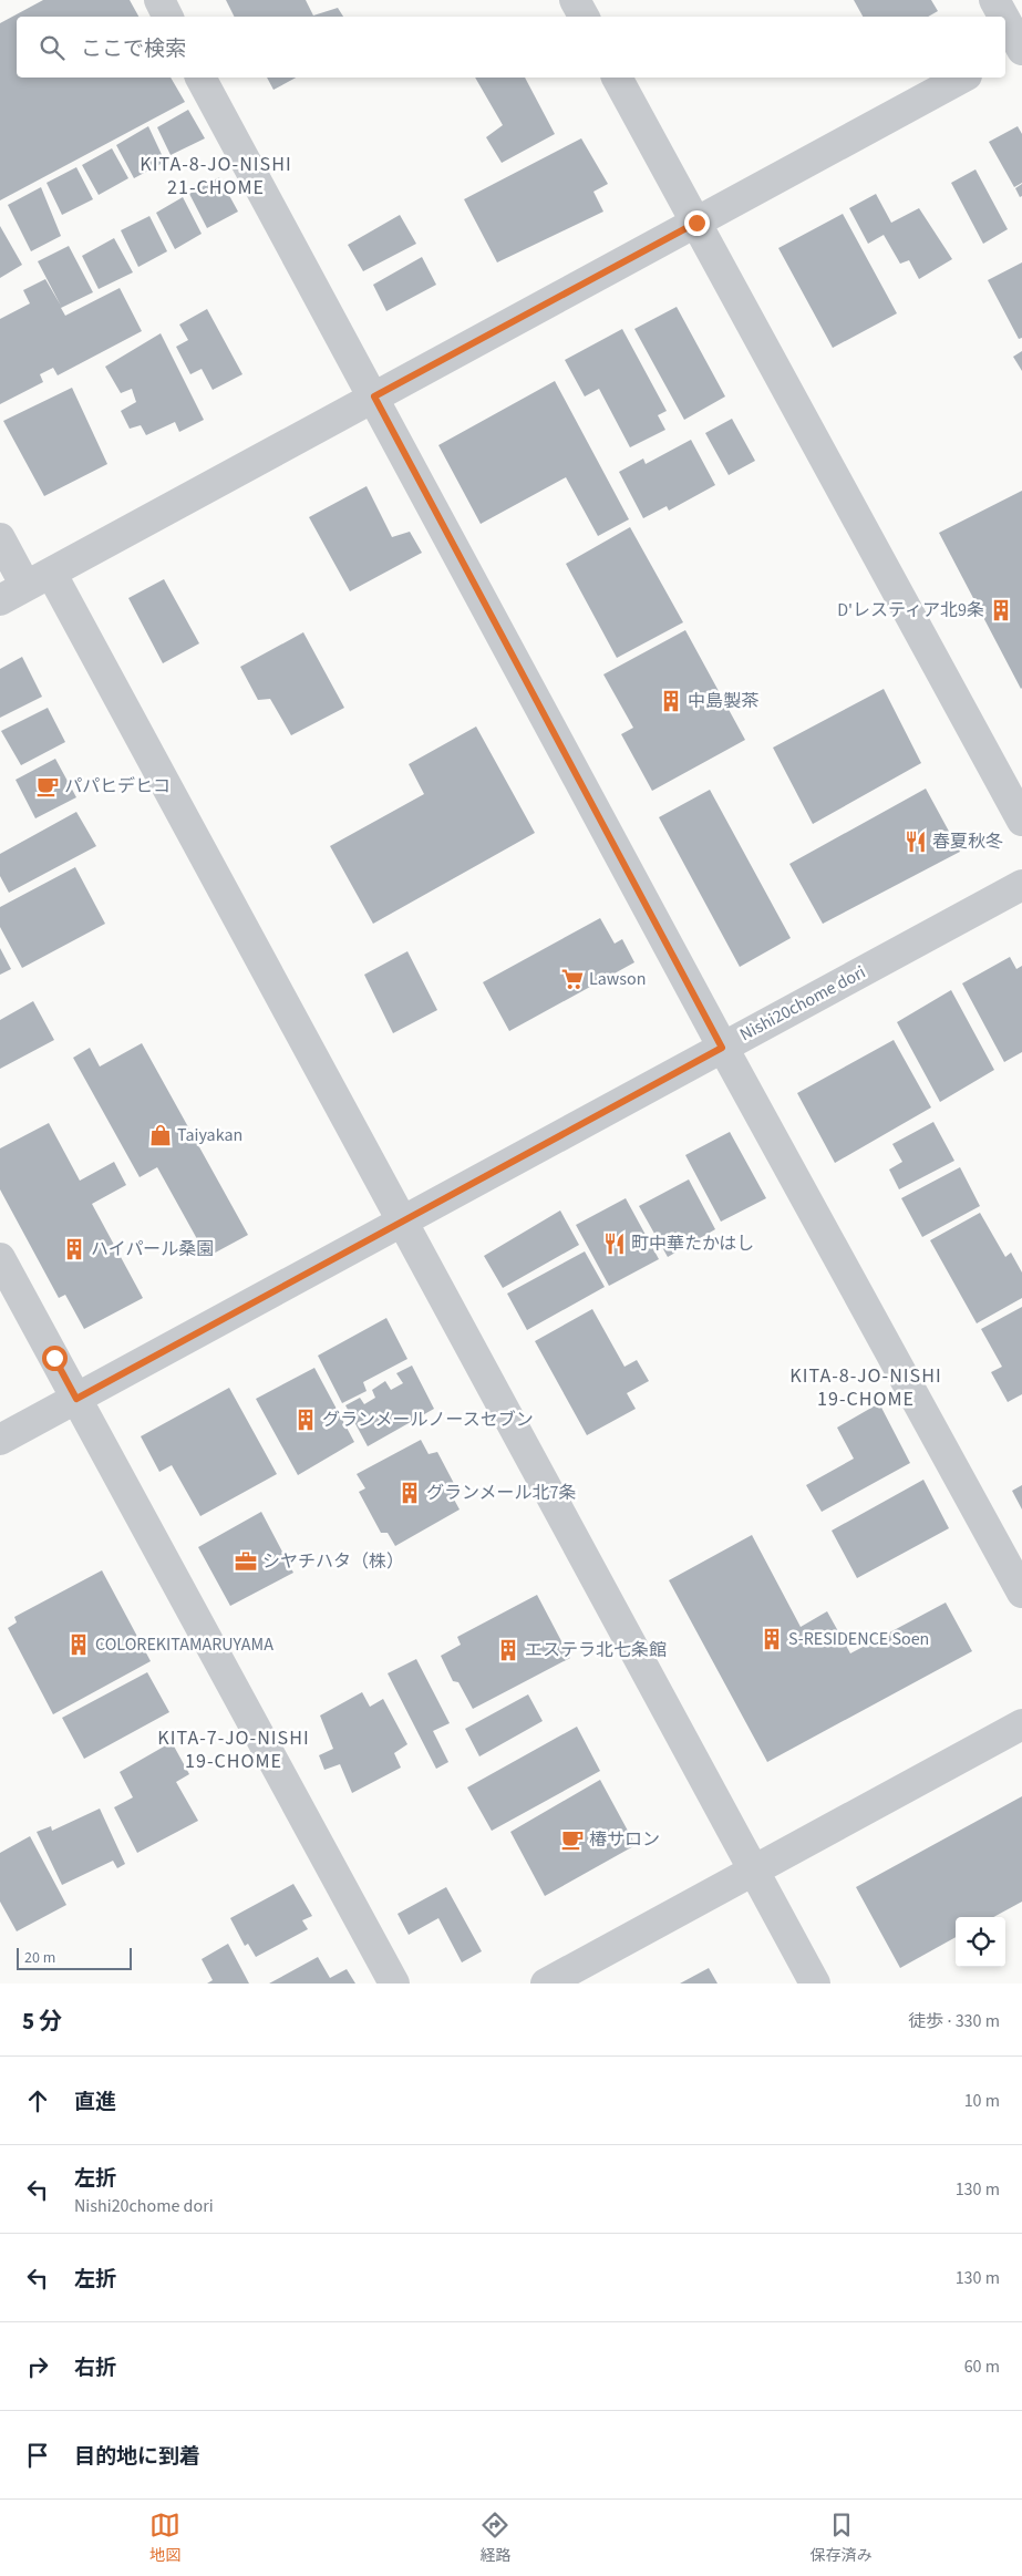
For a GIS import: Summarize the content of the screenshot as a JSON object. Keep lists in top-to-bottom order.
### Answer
{
  "streets": {
    "street": ["Nishi20chome dori"]
  },
  "districts": ["KITA-8-JO-NISHI 21-CHOME", "KITA-8-JO-NISHI 19-CHOME", "KITA-7-JO-NISHI 19-CHOME"],
  "places": {
    "building": [
      "D'レスティア北9条",
      "中島製茶",
      "ハイパール桑園",
      "グランメールノースセブン",
      "グランメール北7条",
      "S-RESIDENCE Soen",
      "COLOREKITAMARUYAMA",
      "エステラ北七条館"
    ],
    "cafe": ["パパヒデヒコ", "椿サロン"],
    "restaurant": ["春夏秋冬", "町中華たかはし"],
    "supermarket": ["Lawson"],
    "shop": ["Taiyakan"],
    "office": ["シヤチハタ（株）"]
  },
  "scale_bar": "20 m",
  "page": {
    "search": "ここで検索",
    "scale": "20 m",
    "heading": ["5 分", "徒歩 · 330 m"],
    "list": [
      ["直進", "10 m"],
      ["左折", "Nishi20chome dori", "130 m"],
      ["左折", "130 m"],
      ["右折", "60 m"],
      "目的地に到着"
    ],
    "nav": ["地図", "経路", "保存済み"]
  }
}
